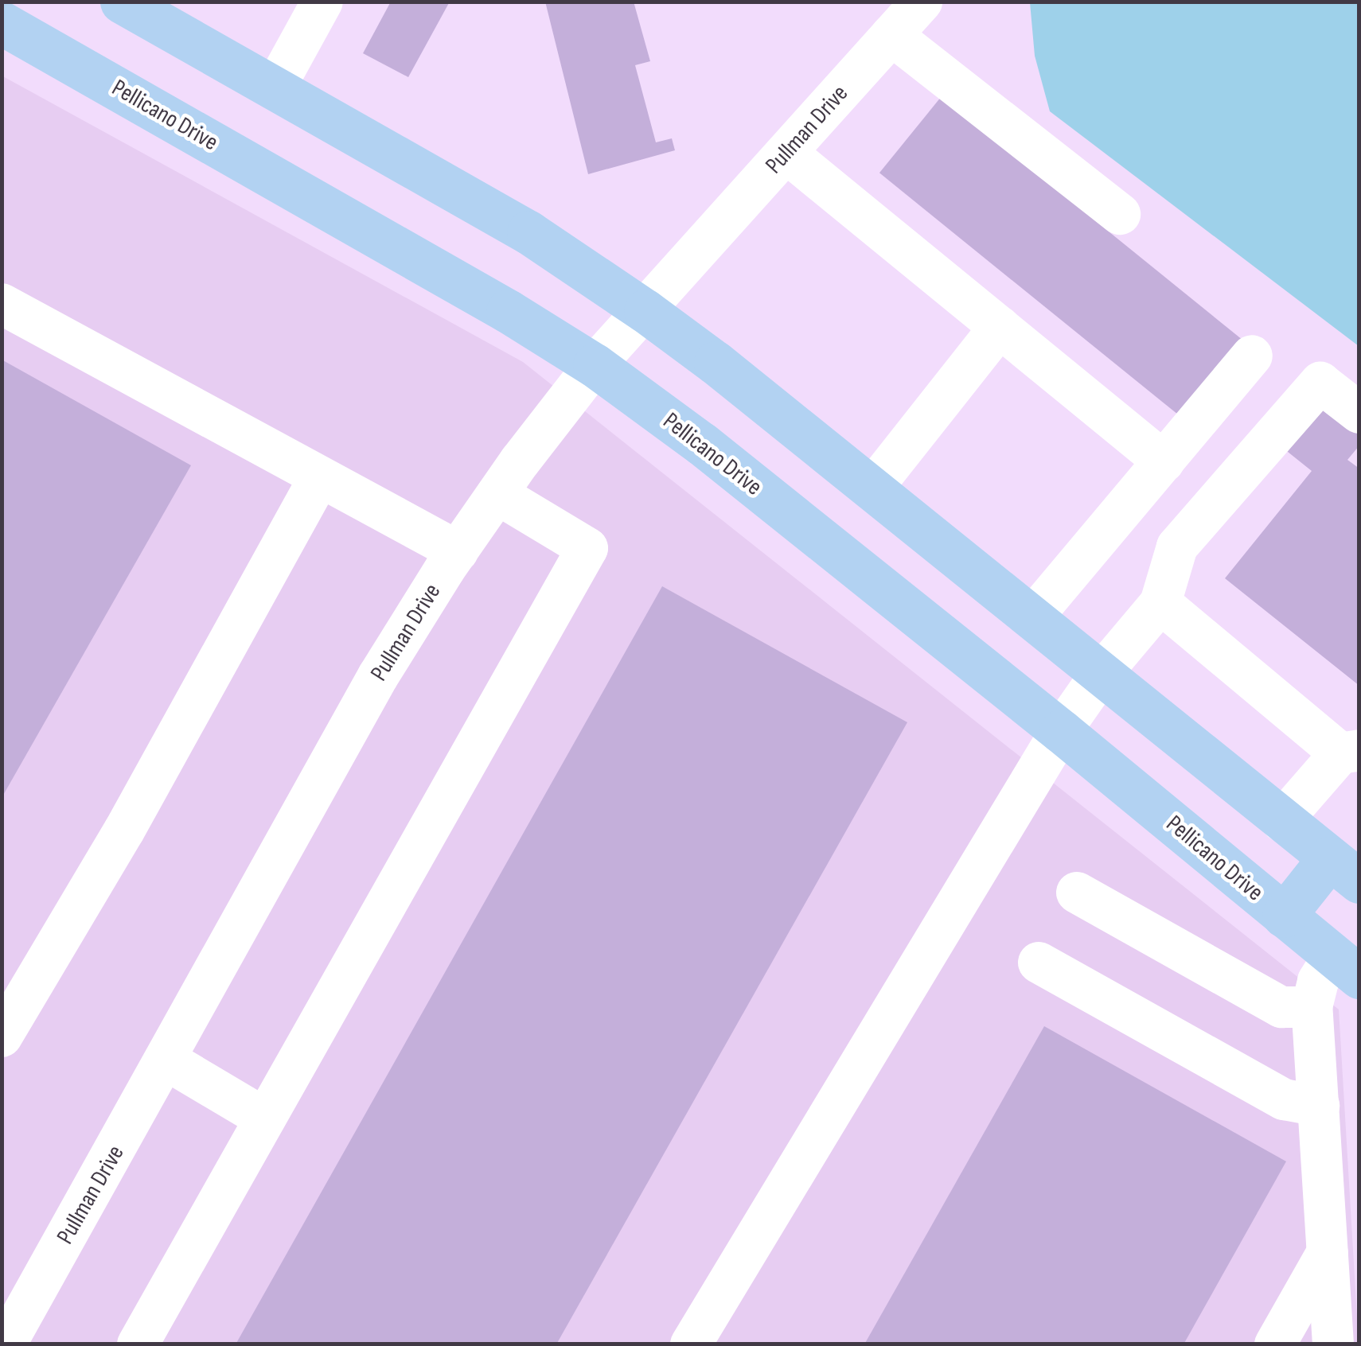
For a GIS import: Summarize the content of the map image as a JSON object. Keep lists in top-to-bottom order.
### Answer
{
  "streets": {
    "main road": ["Pellicano Drive"],
    "street": ["Pullman Drive"]
  },
  "crossings": [
    ["Pellicano Drive", "Pullman Drive"]
  ]
}
